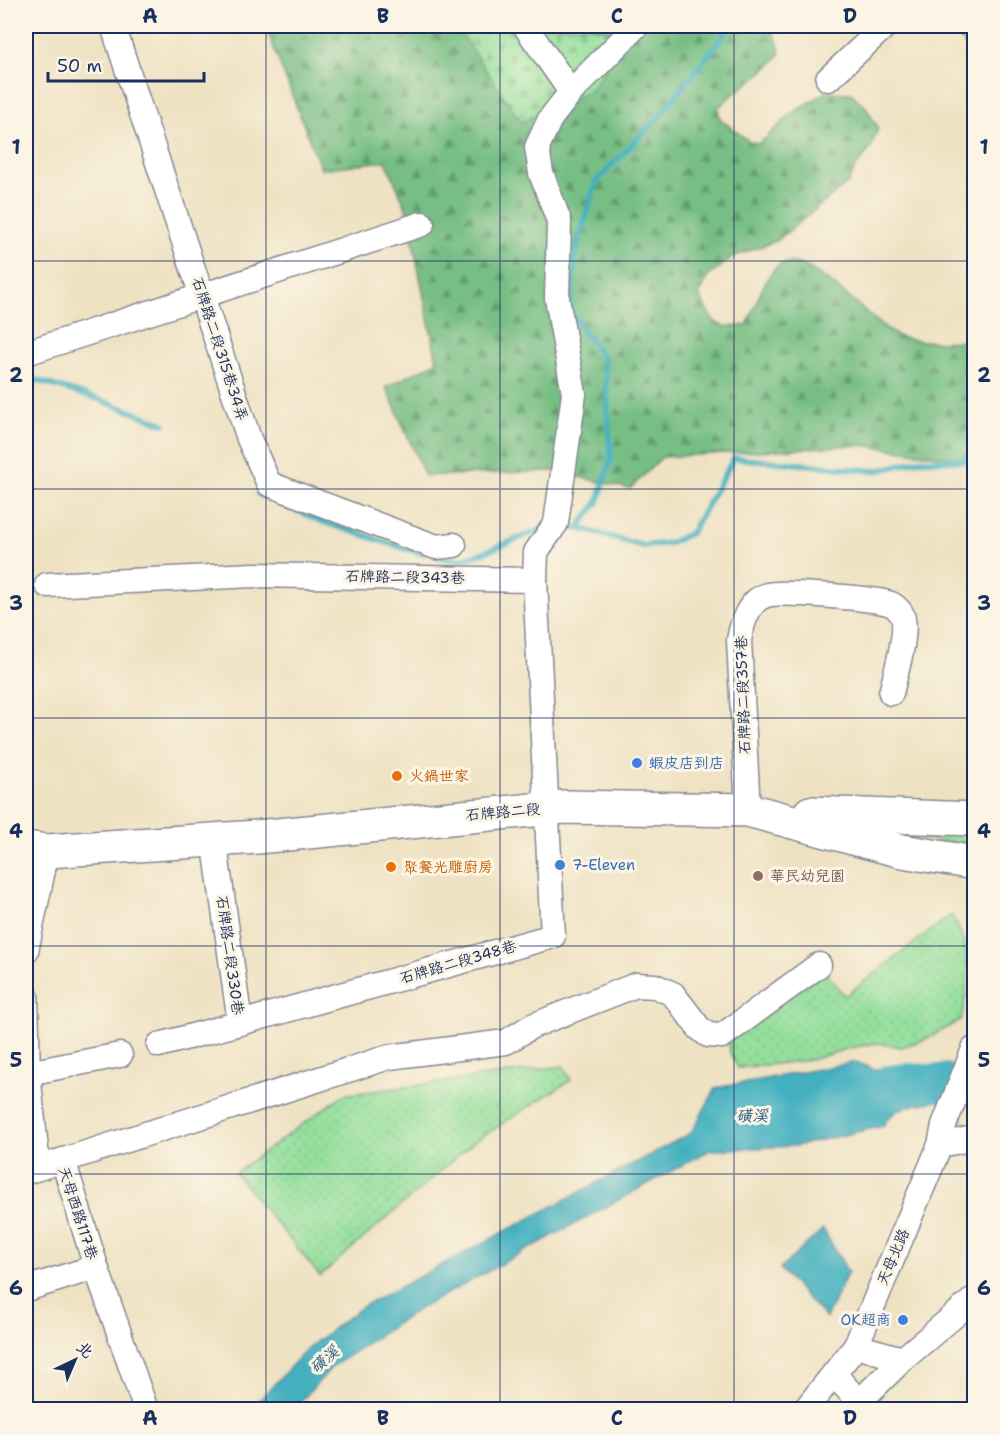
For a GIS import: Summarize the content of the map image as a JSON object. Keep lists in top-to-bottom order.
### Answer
{
  "streets": {
    "street": [
      "石牌路二段315巷34弄",
      "石牌路二段343巷",
      "石牌路二段357巷",
      "石牌路二段",
      "石牌路二段330巷",
      "石牌路二段348巷",
      "天母西路117巷",
      "天母北路"
    ]
  },
  "crossings": [
    ["石牌路二段357巷", "石牌路二段"],
    ["石牌路二段", "石牌路二段330巷"],
    ["石牌路二段", "石牌路二段348巷"],
    ["石牌路二段330巷", "石牌路二段348巷"]
  ],
  "water": ["磺溪"],
  "places": [
    "蝦皮店到店",
    "火鍋世家",
    "7-Eleven",
    "聚餐光雕廚房",
    "華民幼兒園",
    "OK超商"
  ],
  "scale_bar": "50 m",
  "north": "top right",
  "grid": {
    "columns": [
      "A",
      "B",
      "C",
      "D"
    ],
    "rows": [
      "1",
      "2",
      "3",
      "4",
      "5",
      "6"
    ]
  }
}
